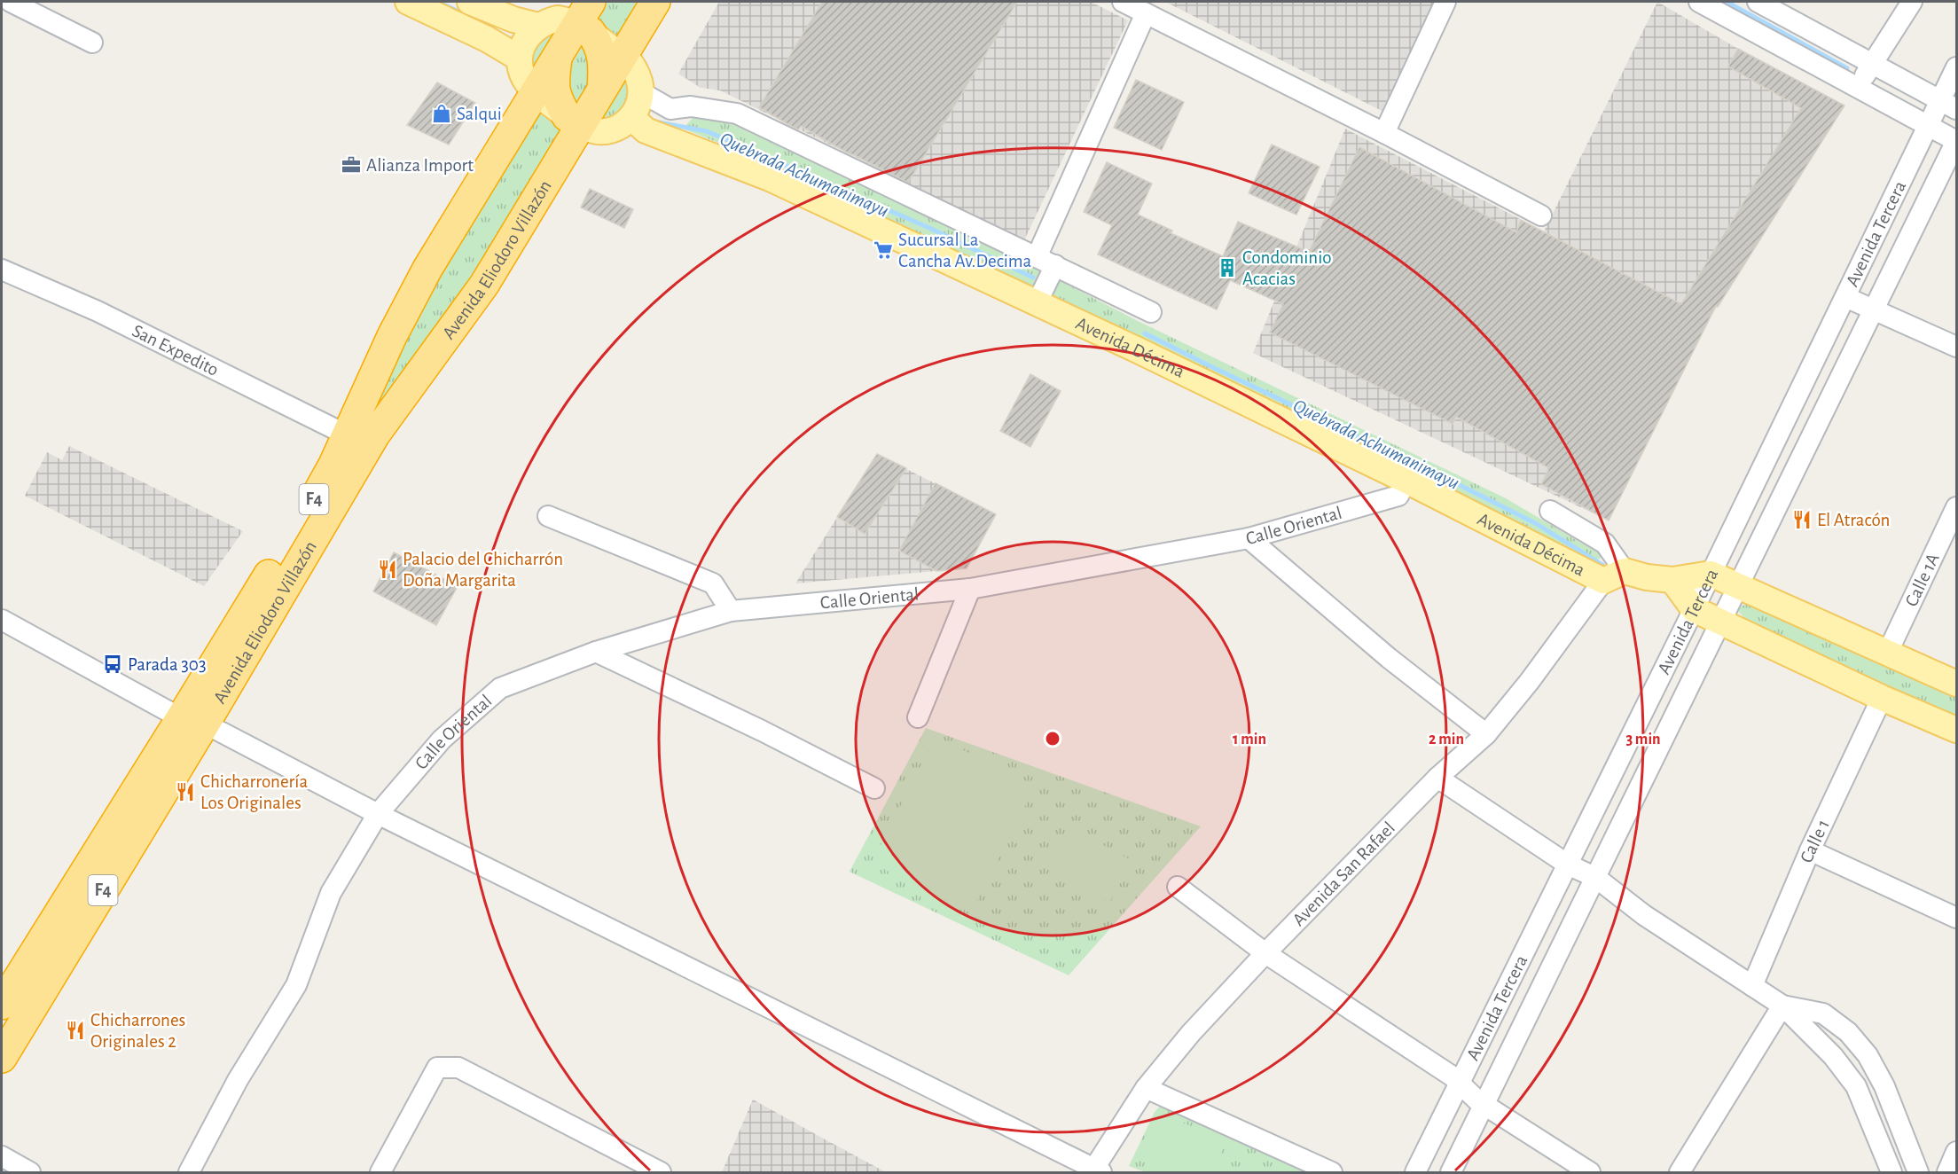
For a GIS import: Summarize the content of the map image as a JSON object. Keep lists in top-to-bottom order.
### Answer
{
  "streets": {
    "highway": ["Avenida Eliodoro Villazón", "F4"],
    "main road": ["Avenida Décima"],
    "street": [
      "Avenida Tercera",
      "San Expedito",
      "Calle Oriental",
      "Calle 1A",
      "Calle 1",
      "Avenida San Rafael"
    ]
  },
  "crossings": [
    ["Avenida Tercera", "Avenida Décima"],
    ["Avenida Eliodoro Villazón", "San Expedito"],
    ["Avenida Décima", "Calle Oriental"],
    ["Avenida Décima", "Avenida San Rafael"]
  ],
  "water": ["Quebrada Achumanimayu"],
  "places": {
    "shop": ["Salqui"],
    "office": ["Alianza Import"],
    "supermarket": ["Sucursal La Cancha Av.Decima"],
    "building": ["Condominio Acacias"],
    "restaurant": [
      "El Atracón",
      "Palacio del Chicharrón Doña Margarita",
      "Chicharronería Los Originales",
      "Chicharrones Originales 2"
    ],
    "bus stop": ["Parada 303"]
  },
  "rings": ["1 min", "2 min", "3 min"]
}
